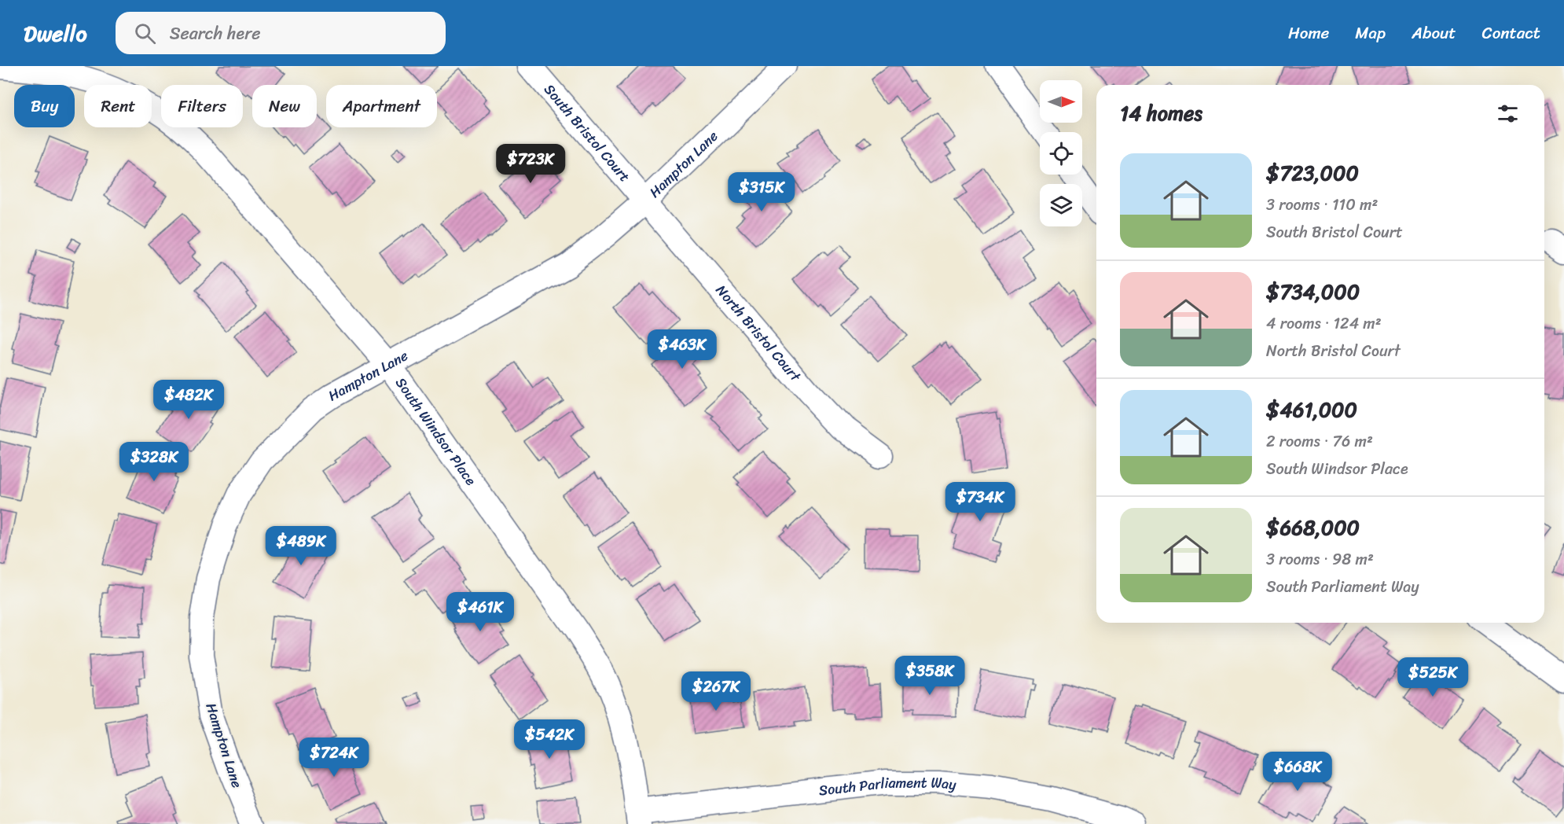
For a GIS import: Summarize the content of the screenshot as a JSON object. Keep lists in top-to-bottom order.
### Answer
{
  "streets": {
    "street": [
      "South Bristol Court",
      "Hampton Lane",
      "North Bristol Court",
      "South Windsor Place",
      "South Parliament Way"
    ]
  },
  "crossings": [
    ["South Bristol Court", "Hampton Lane"],
    ["South Bristol Court", "North Bristol Court"],
    ["Hampton Lane", "North Bristol Court"],
    ["Hampton Lane", "South Windsor Place"],
    ["South Windsor Place", "South Parliament Way"]
  ],
  "north": "right",
  "page": {
    "header": "Dwello",
    "search": "Search here",
    "nav": [
      "Home",
      "Map",
      "About",
      "Contact"
    ],
    "chip": [
      "Buy",
      "Rent",
      "Filters",
      "New",
      "Apartment"
    ],
    "heading": "14 homes",
    "list": [
      {
        "name": "$723,000",
        "note": "3 rooms · 110 m² · South Bristol Court"
      },
      {
        "name": "$734,000",
        "note": "4 rooms · 124 m² · North Bristol Court"
      },
      {
        "name": "$461,000",
        "note": "2 rooms · 76 m² · South Windsor Place"
      },
      {
        "name": "$668,000",
        "note": "3 rooms · 98 m² · South Parliament Way"
      }
    ],
    "price": [
      "$723K",
      "$315K",
      "$463K",
      "$482K",
      "$328K",
      "$734K",
      "$489K",
      "$461K",
      "$358K",
      "$525K",
      "$267K",
      "$542K",
      "$724K",
      "$668K"
    ]
  }
}
